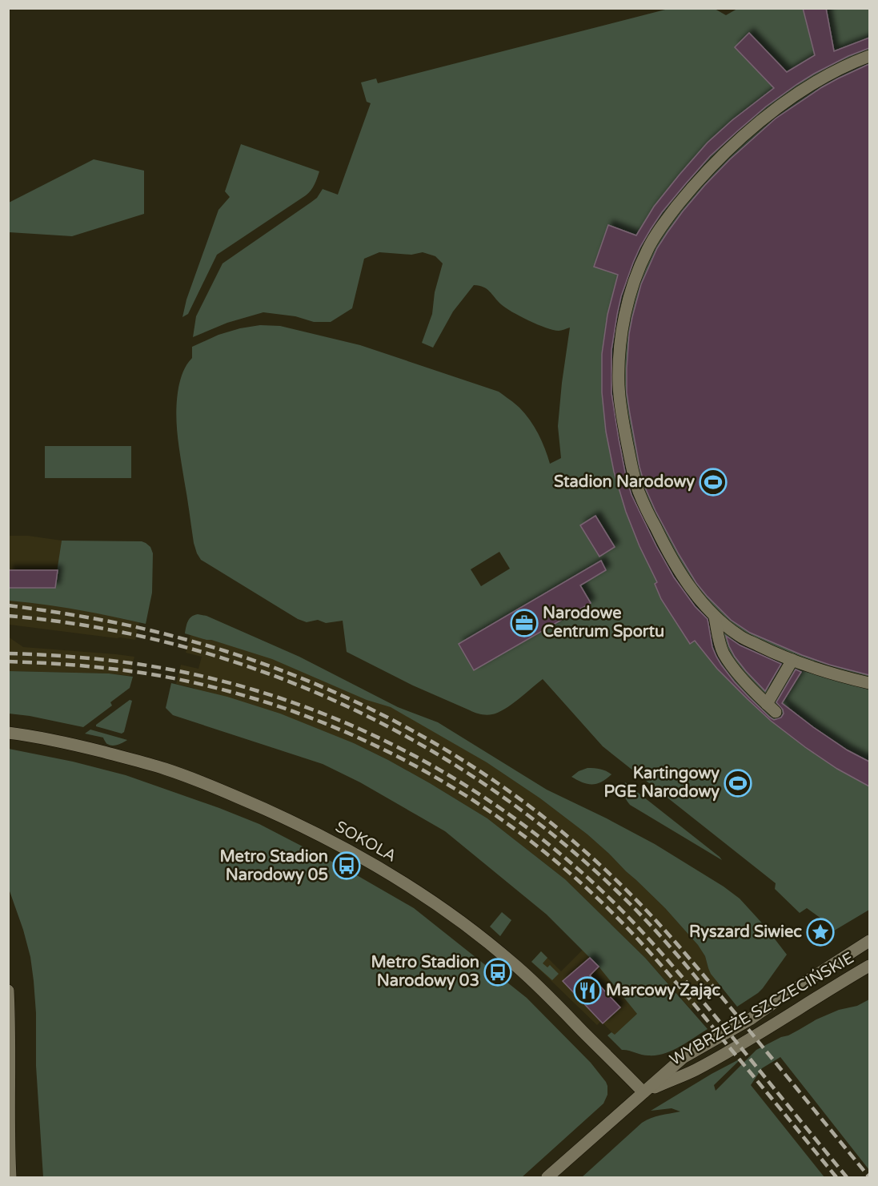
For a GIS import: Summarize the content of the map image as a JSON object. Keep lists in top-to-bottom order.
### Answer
{
  "streets": {
    "street": ["SOKOLA", "WYBRZEŻE SZCZECIŃSKIE"]
  },
  "crossings": [
    ["SOKOLA", "WYBRZEŻE SZCZECIŃSKIE"]
  ],
  "places": {
    "sports": ["Stadion Narodowy", "Kartingowy PGE Narodowy"],
    "office": ["Narodowe Centrum Sportu"],
    "bus stop": ["Metro Stadion Narodowy 05", "Metro Stadion Narodowy 03"],
    "place": ["Ryszard Siwiec"],
    "restaurant": ["Marcowy Zając"]
  }
}
